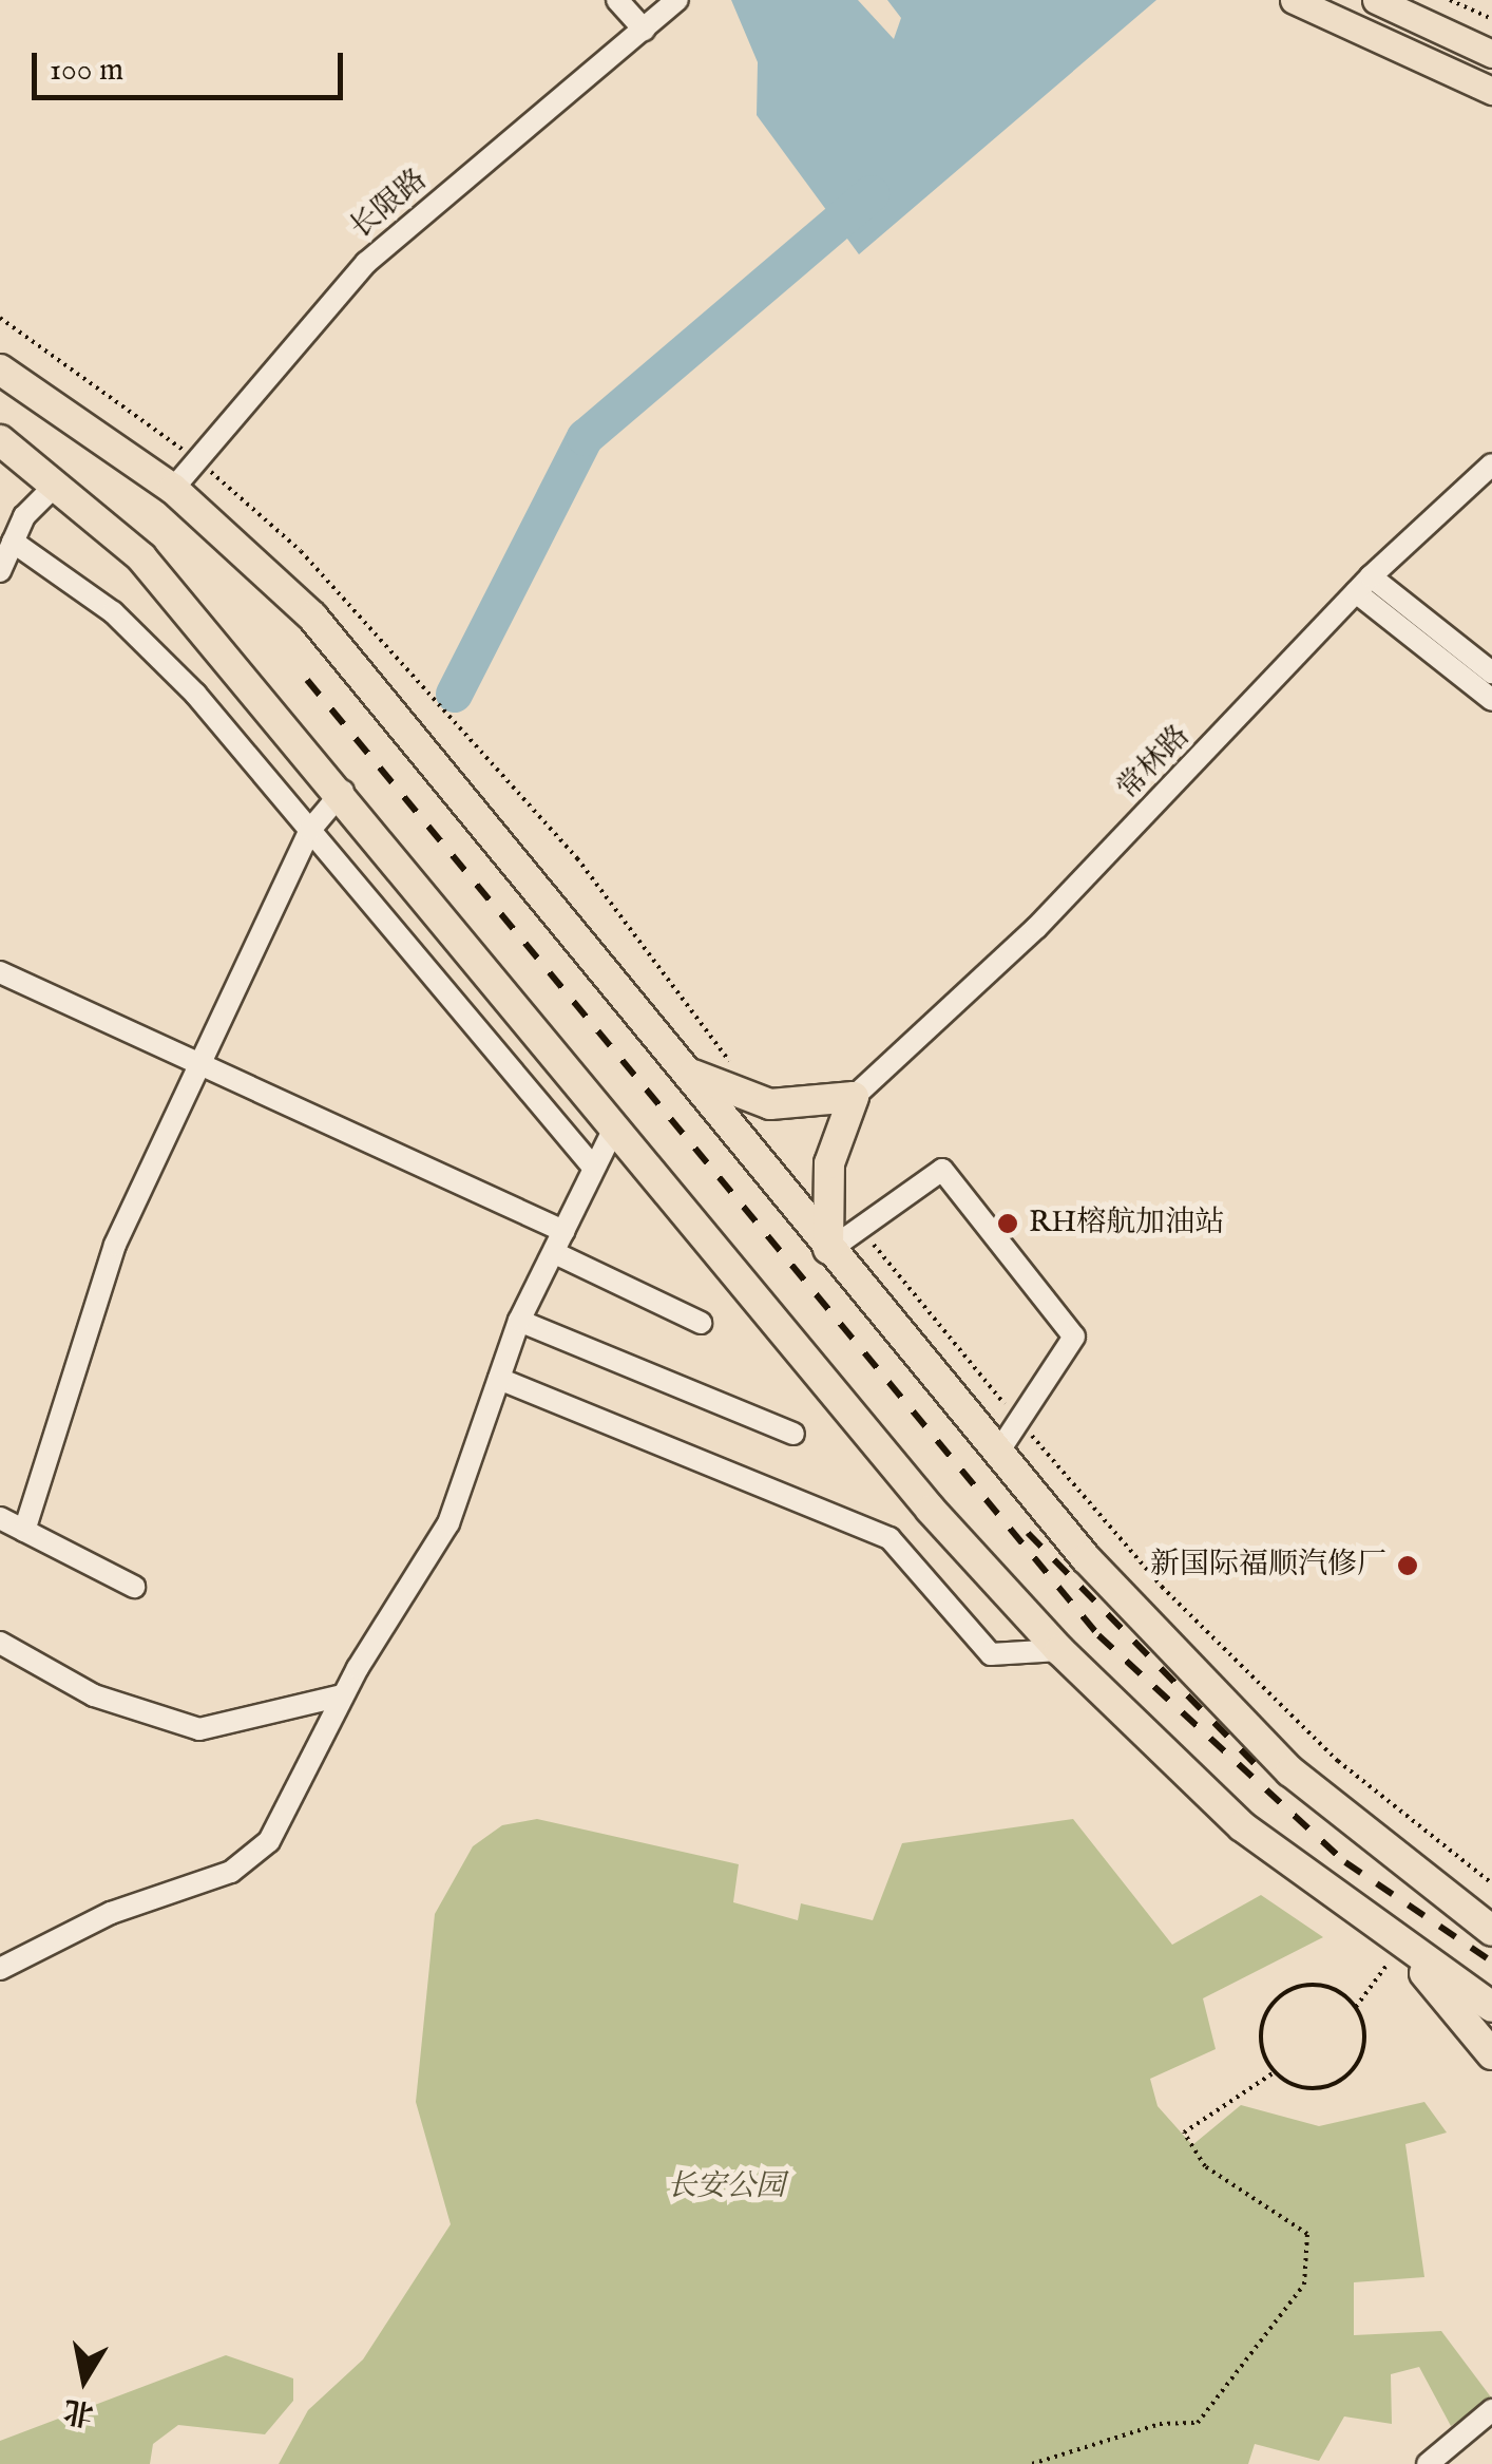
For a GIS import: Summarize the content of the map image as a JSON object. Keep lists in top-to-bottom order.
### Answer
{
  "streets": {
    "street": ["长限路", "常林路"]
  },
  "parks": ["长安公园"],
  "places": ["RH榕航加油站", "新国际福顺汽修厂"],
  "scale_bar": "100 m",
  "north": "bottom"
}
